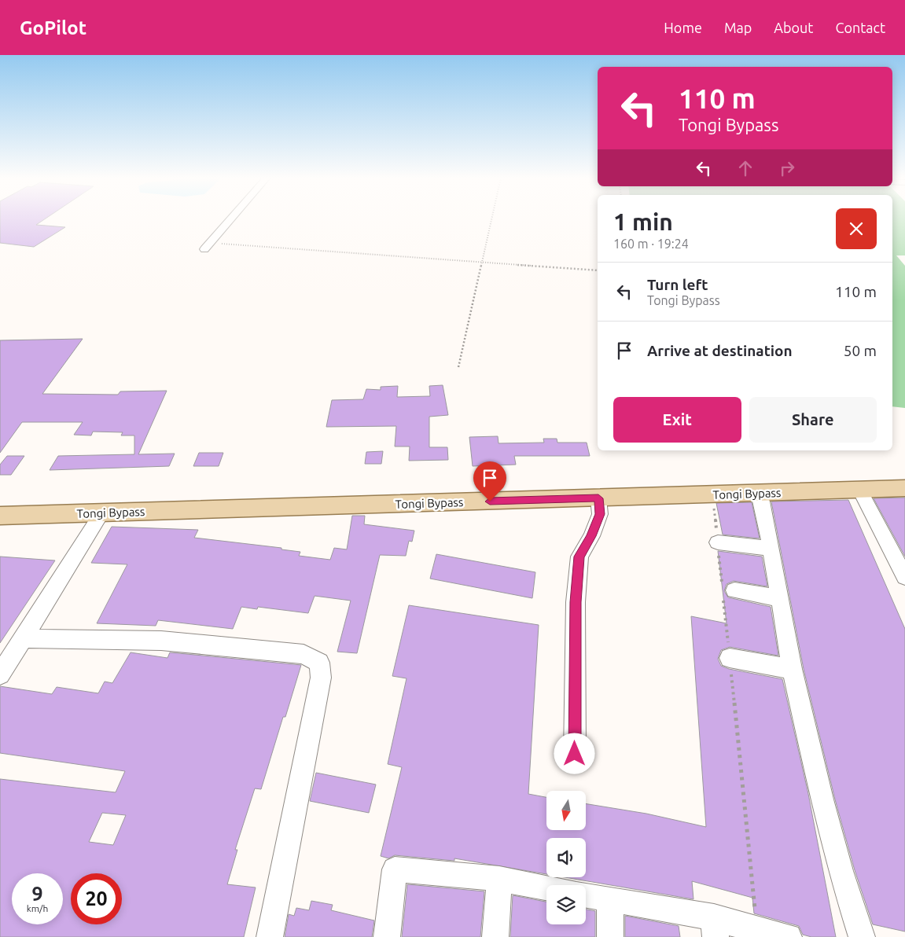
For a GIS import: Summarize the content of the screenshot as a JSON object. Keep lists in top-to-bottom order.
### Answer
{
  "streets": {
    "main road": ["Tongi Bypass"]
  },
  "north": "bottom",
  "page": {
    "header": "GoPilot",
    "nav": [
      "Home",
      "Map",
      "About",
      "Contact"
    ],
    "turn": ["110 m", "Tongi Bypass"],
    "heading": ["1 min", "160 m · 19:24"],
    "list": [
      {
        "name": "Turn left",
        "note": "Tongi Bypass",
        "value": "110 m"
      },
      {
        "name": "Arrive at destination",
        "value": "50 m"
      }
    ],
    "buttons": ["Exit", "Share"],
    "speed": "9 km/h",
    "limit": "20"
  }
}
